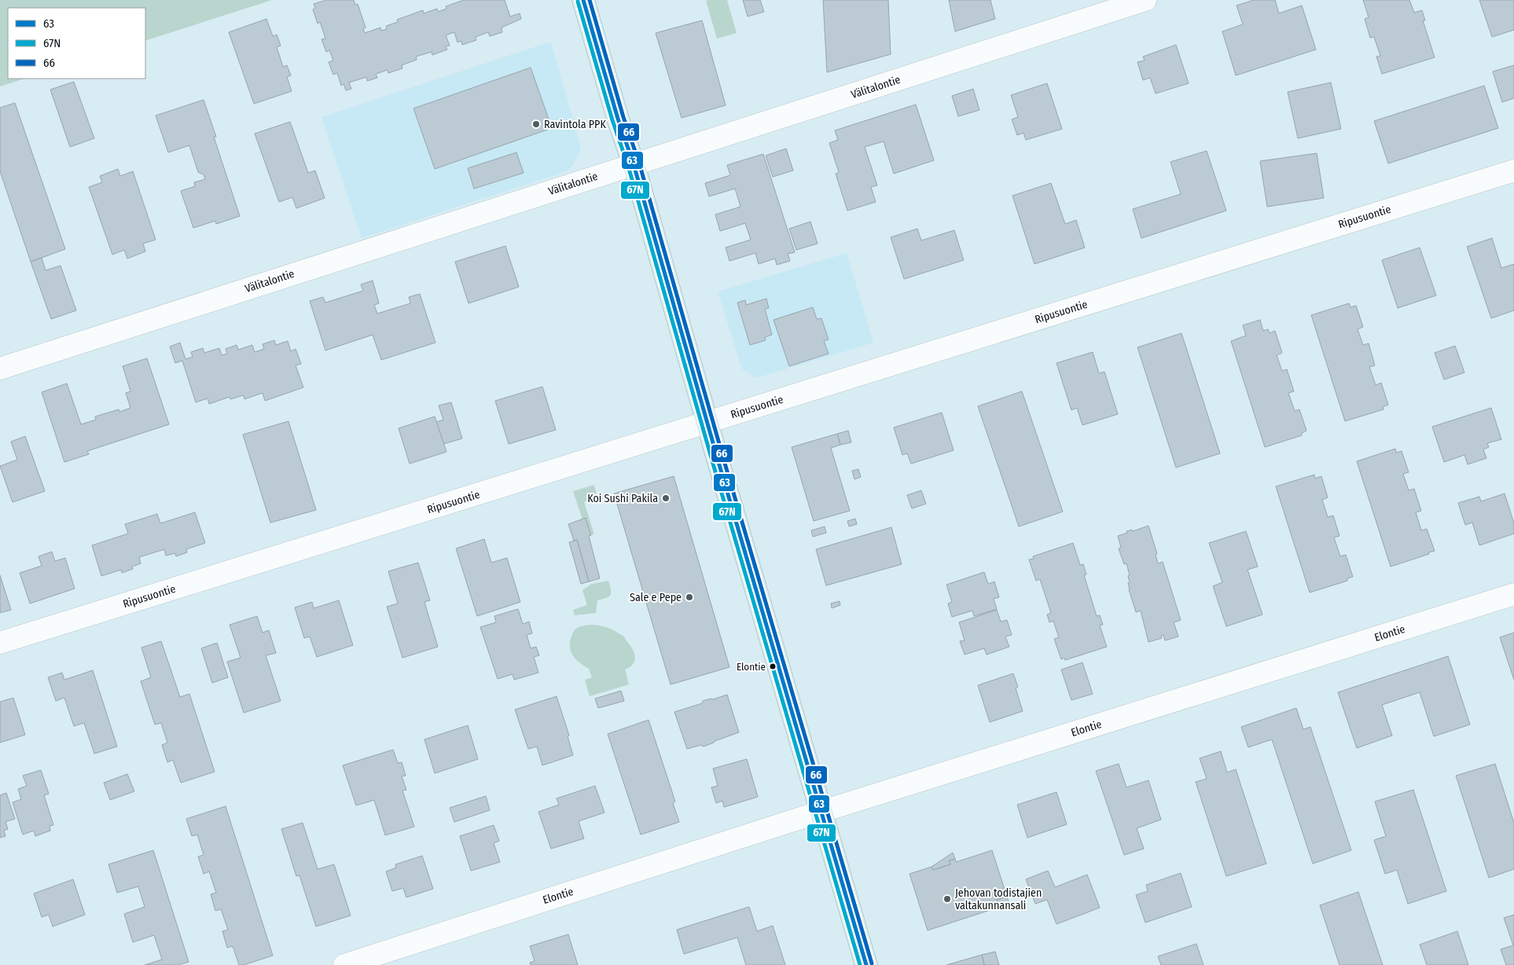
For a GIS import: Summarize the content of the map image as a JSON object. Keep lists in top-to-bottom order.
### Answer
{
  "streets": {
    "street": ["Välitalontie", "Ripusuontie", "Elontie"]
  },
  "places": [
    "Ravintola PPK",
    "Koi Sushi Pakila",
    "Sale e Pepe",
    "Elontie",
    "Jehovan todistajien valtakunnansali"
  ],
  "lines": ["transit line 63", "transit line 66", "transit line 67N"],
  "legend": ["63", "67N", "66"]
}
